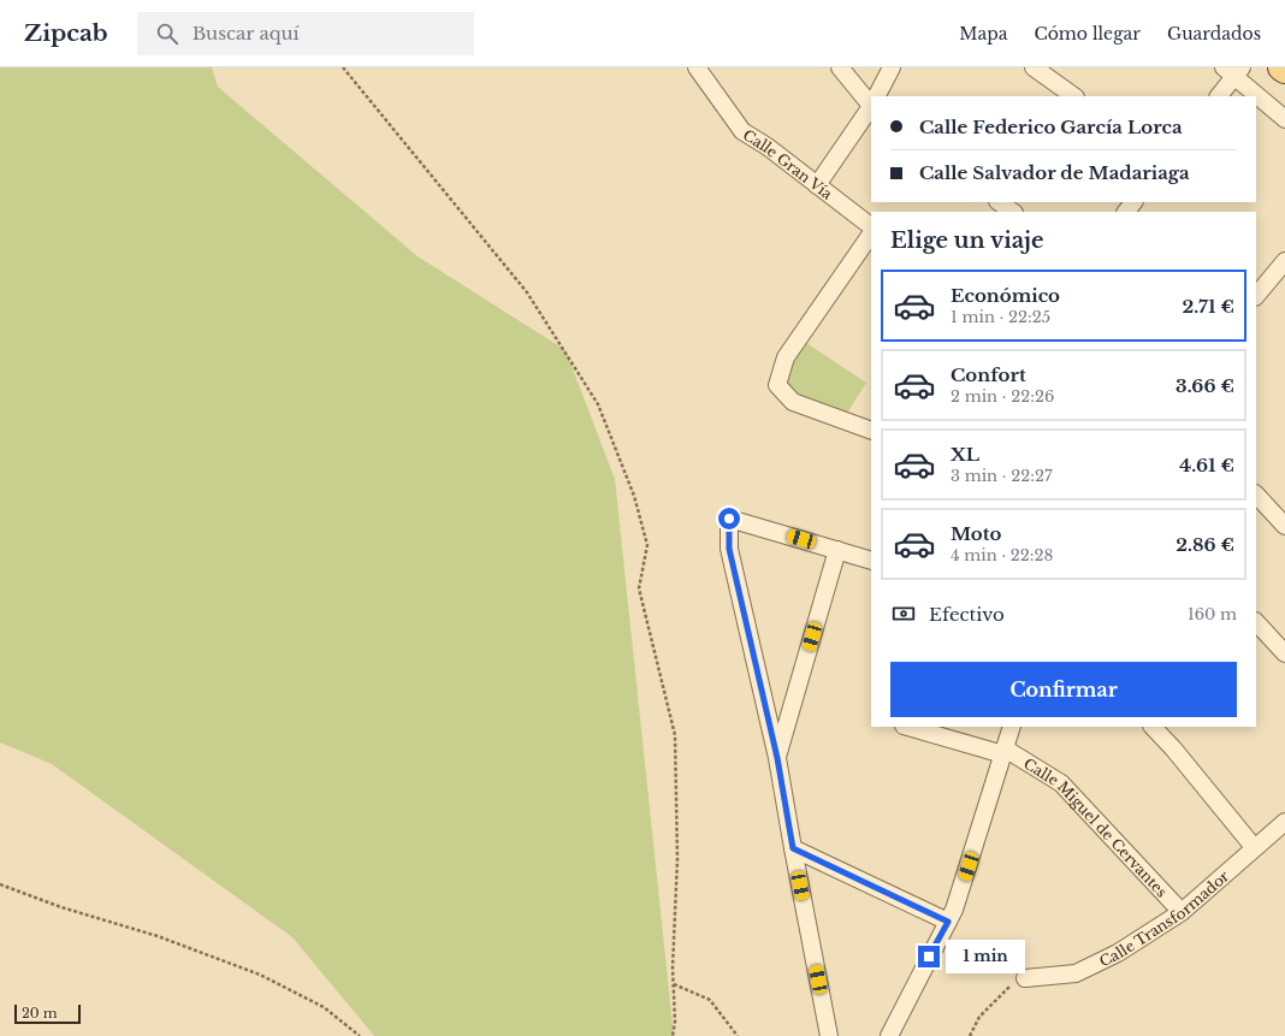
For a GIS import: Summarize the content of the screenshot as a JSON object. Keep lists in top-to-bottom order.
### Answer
{
  "streets": {
    "street": ["Calle Gran Vía", "Calle Miguel de Cervantes", "Calle Transformador"]
  },
  "crossings": [
    ["Calle Miguel de Cervantes", "Calle Transformador"]
  ],
  "scale_bar": "20 m",
  "page": {
    "header": "Zipcab",
    "search": "Buscar aquí",
    "nav": ["Mapa", "Cómo llegar", "Guardados"],
    "banner": ["Calle Federico García Lorca", "Calle Salvador de Madariaga"],
    "heading": "Elige un viaje",
    "list": [
      {
        "name": "Económico",
        "note": "1 min · 22:25",
        "value": "2.71 €"
      },
      {
        "name": "Confort",
        "note": "2 min · 22:26",
        "value": "3.66 €"
      },
      {
        "name": "XL",
        "note": "3 min · 22:27",
        "value": "4.61 €"
      },
      {
        "name": "Moto",
        "note": "4 min · 22:28",
        "value": "2.86 €"
      }
    ],
    "pay": ["Efectivo", "160 m"],
    "buttons": "Confirmar",
    "bubble": "1 min",
    "scale": "20 m"
  }
}
